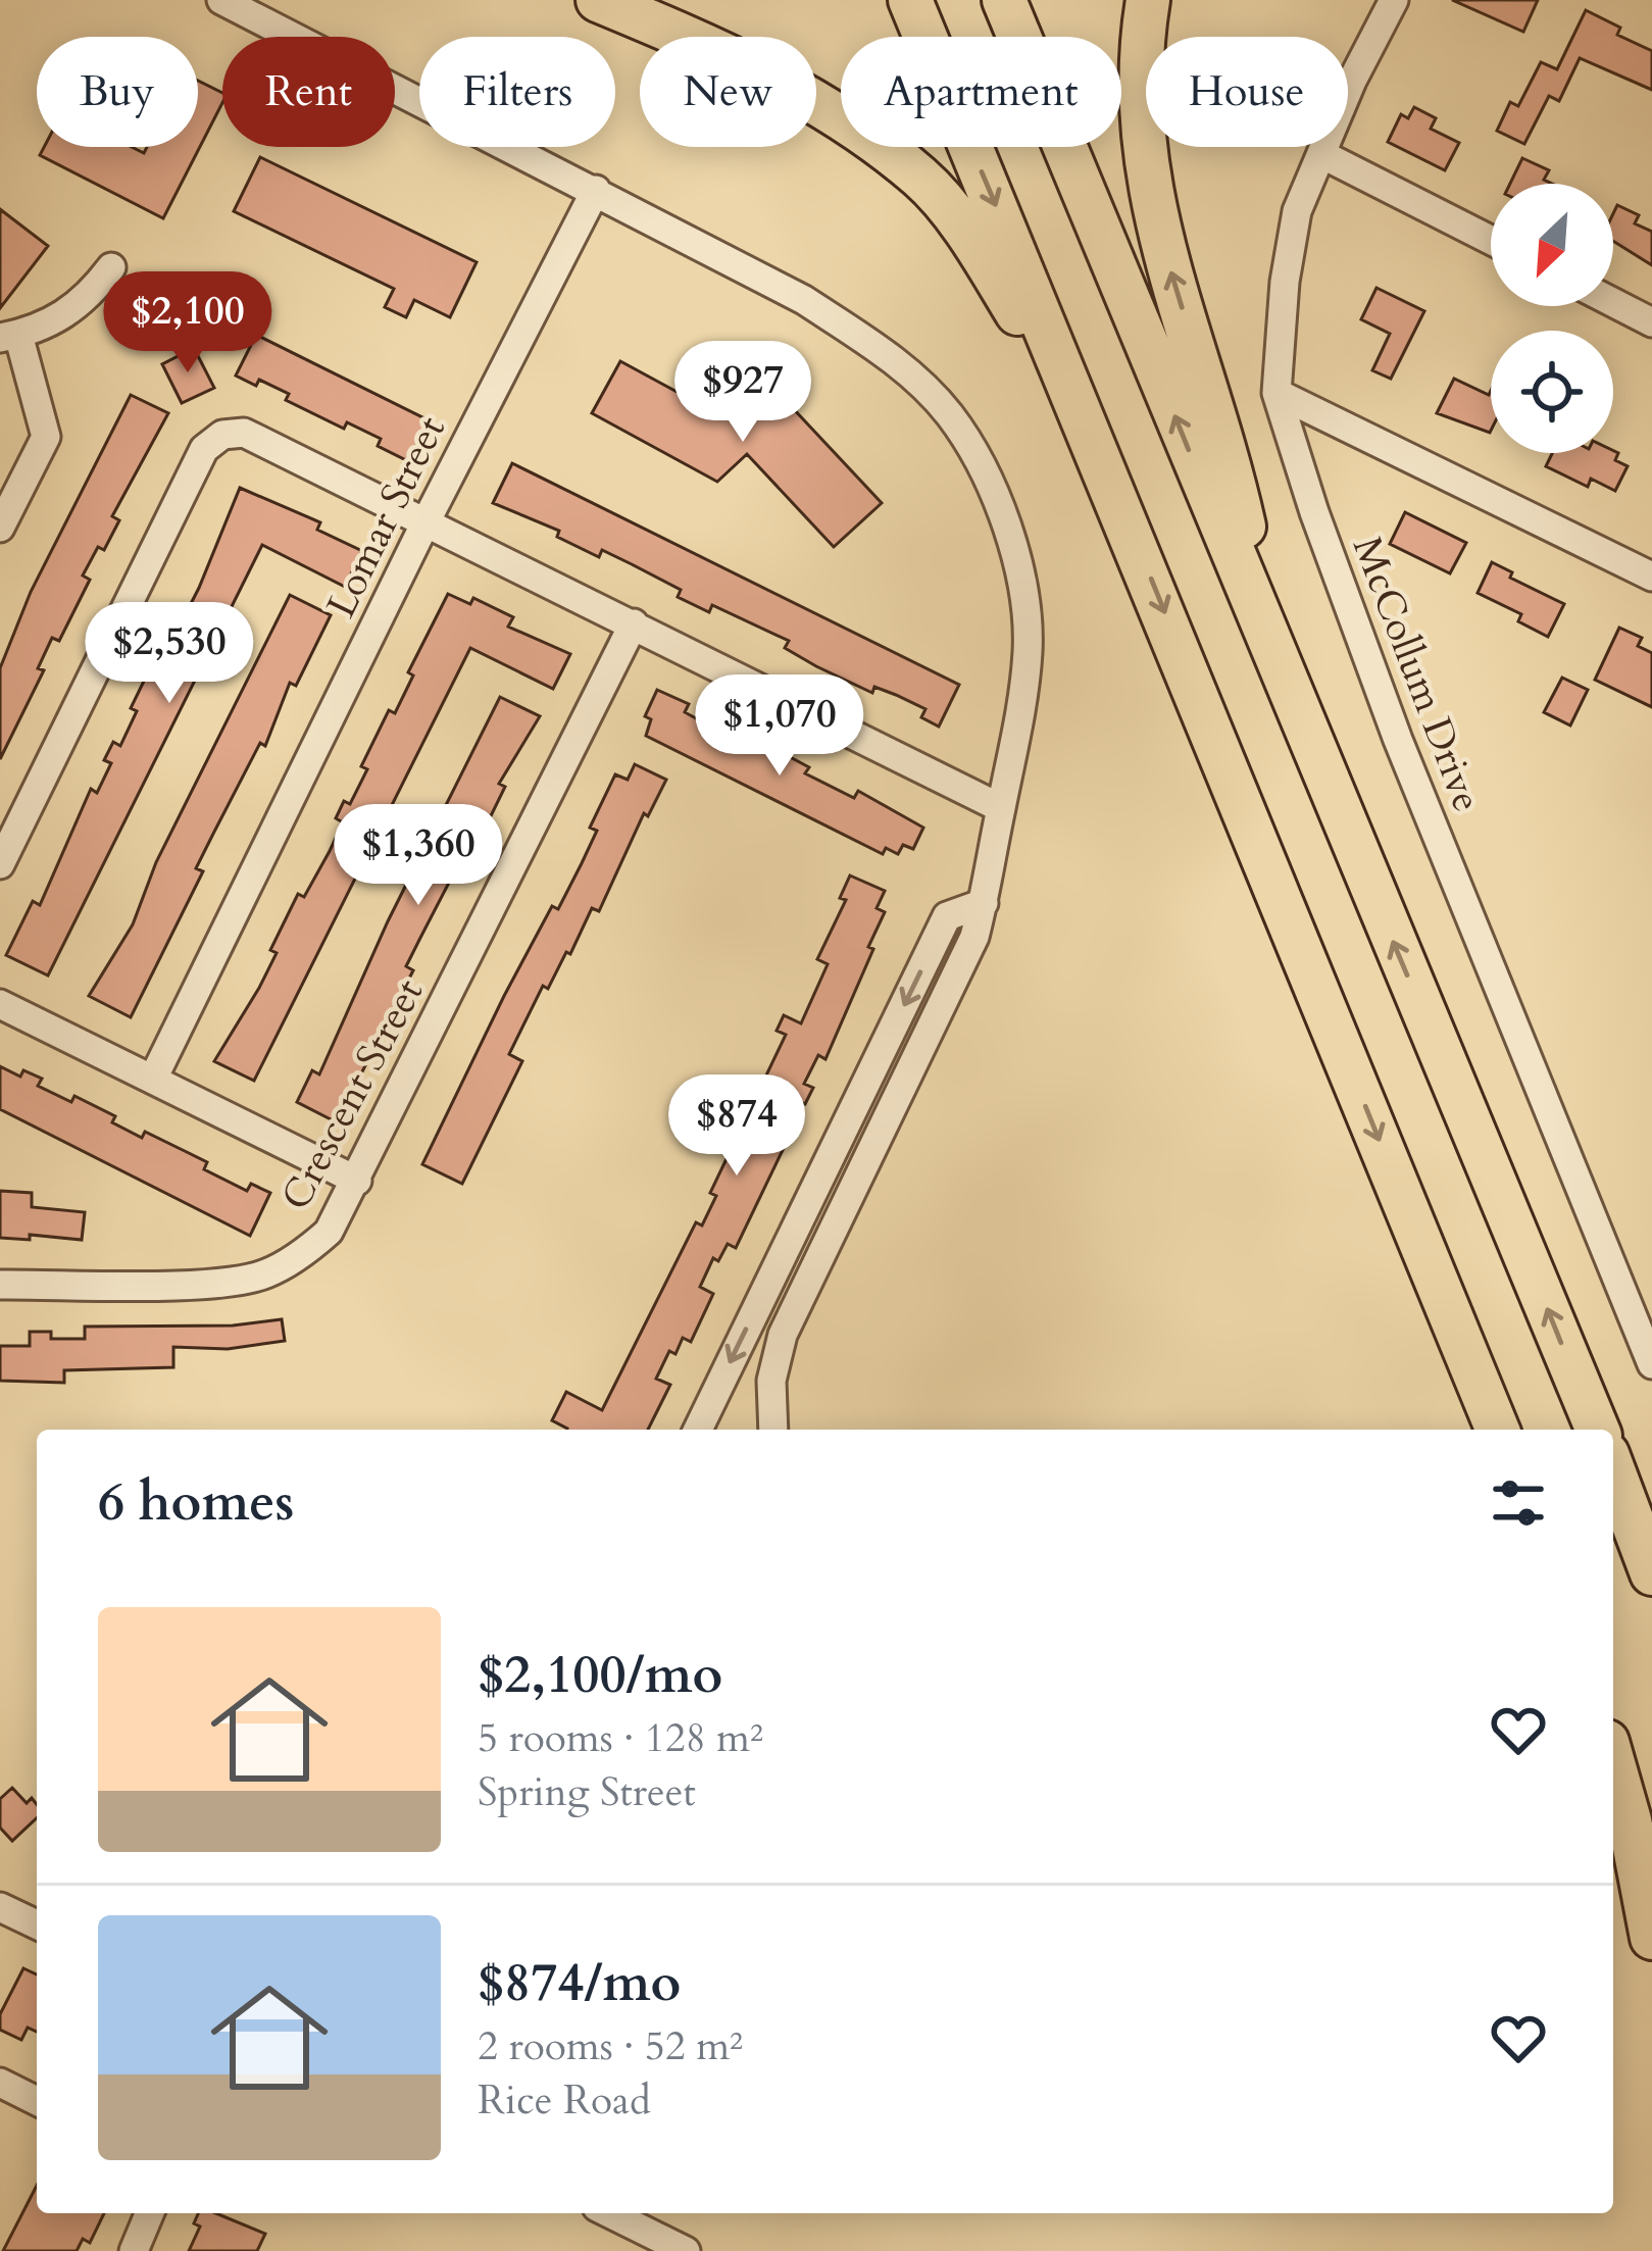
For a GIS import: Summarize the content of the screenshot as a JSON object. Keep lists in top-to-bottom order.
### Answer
{
  "streets": {
    "street": ["Lomar Street", "McCollum Drive", "Crescent Street"]
  },
  "north": "bottom left",
  "page": {
    "chip": [
      "Buy",
      "Rent",
      "Filters",
      "New",
      "Apartment",
      "House"
    ],
    "price": [
      "$2,100",
      "$927",
      "$2,530",
      "$1,070",
      "$1,360",
      "$874"
    ],
    "heading": "6 homes",
    "list": [
      {
        "name": "$2,100/mo",
        "note": "5 rooms · 128 m² · Spring Street"
      },
      {
        "name": "$874/mo",
        "note": "2 rooms · 52 m² · Rice Road"
      }
    ]
  }
}
